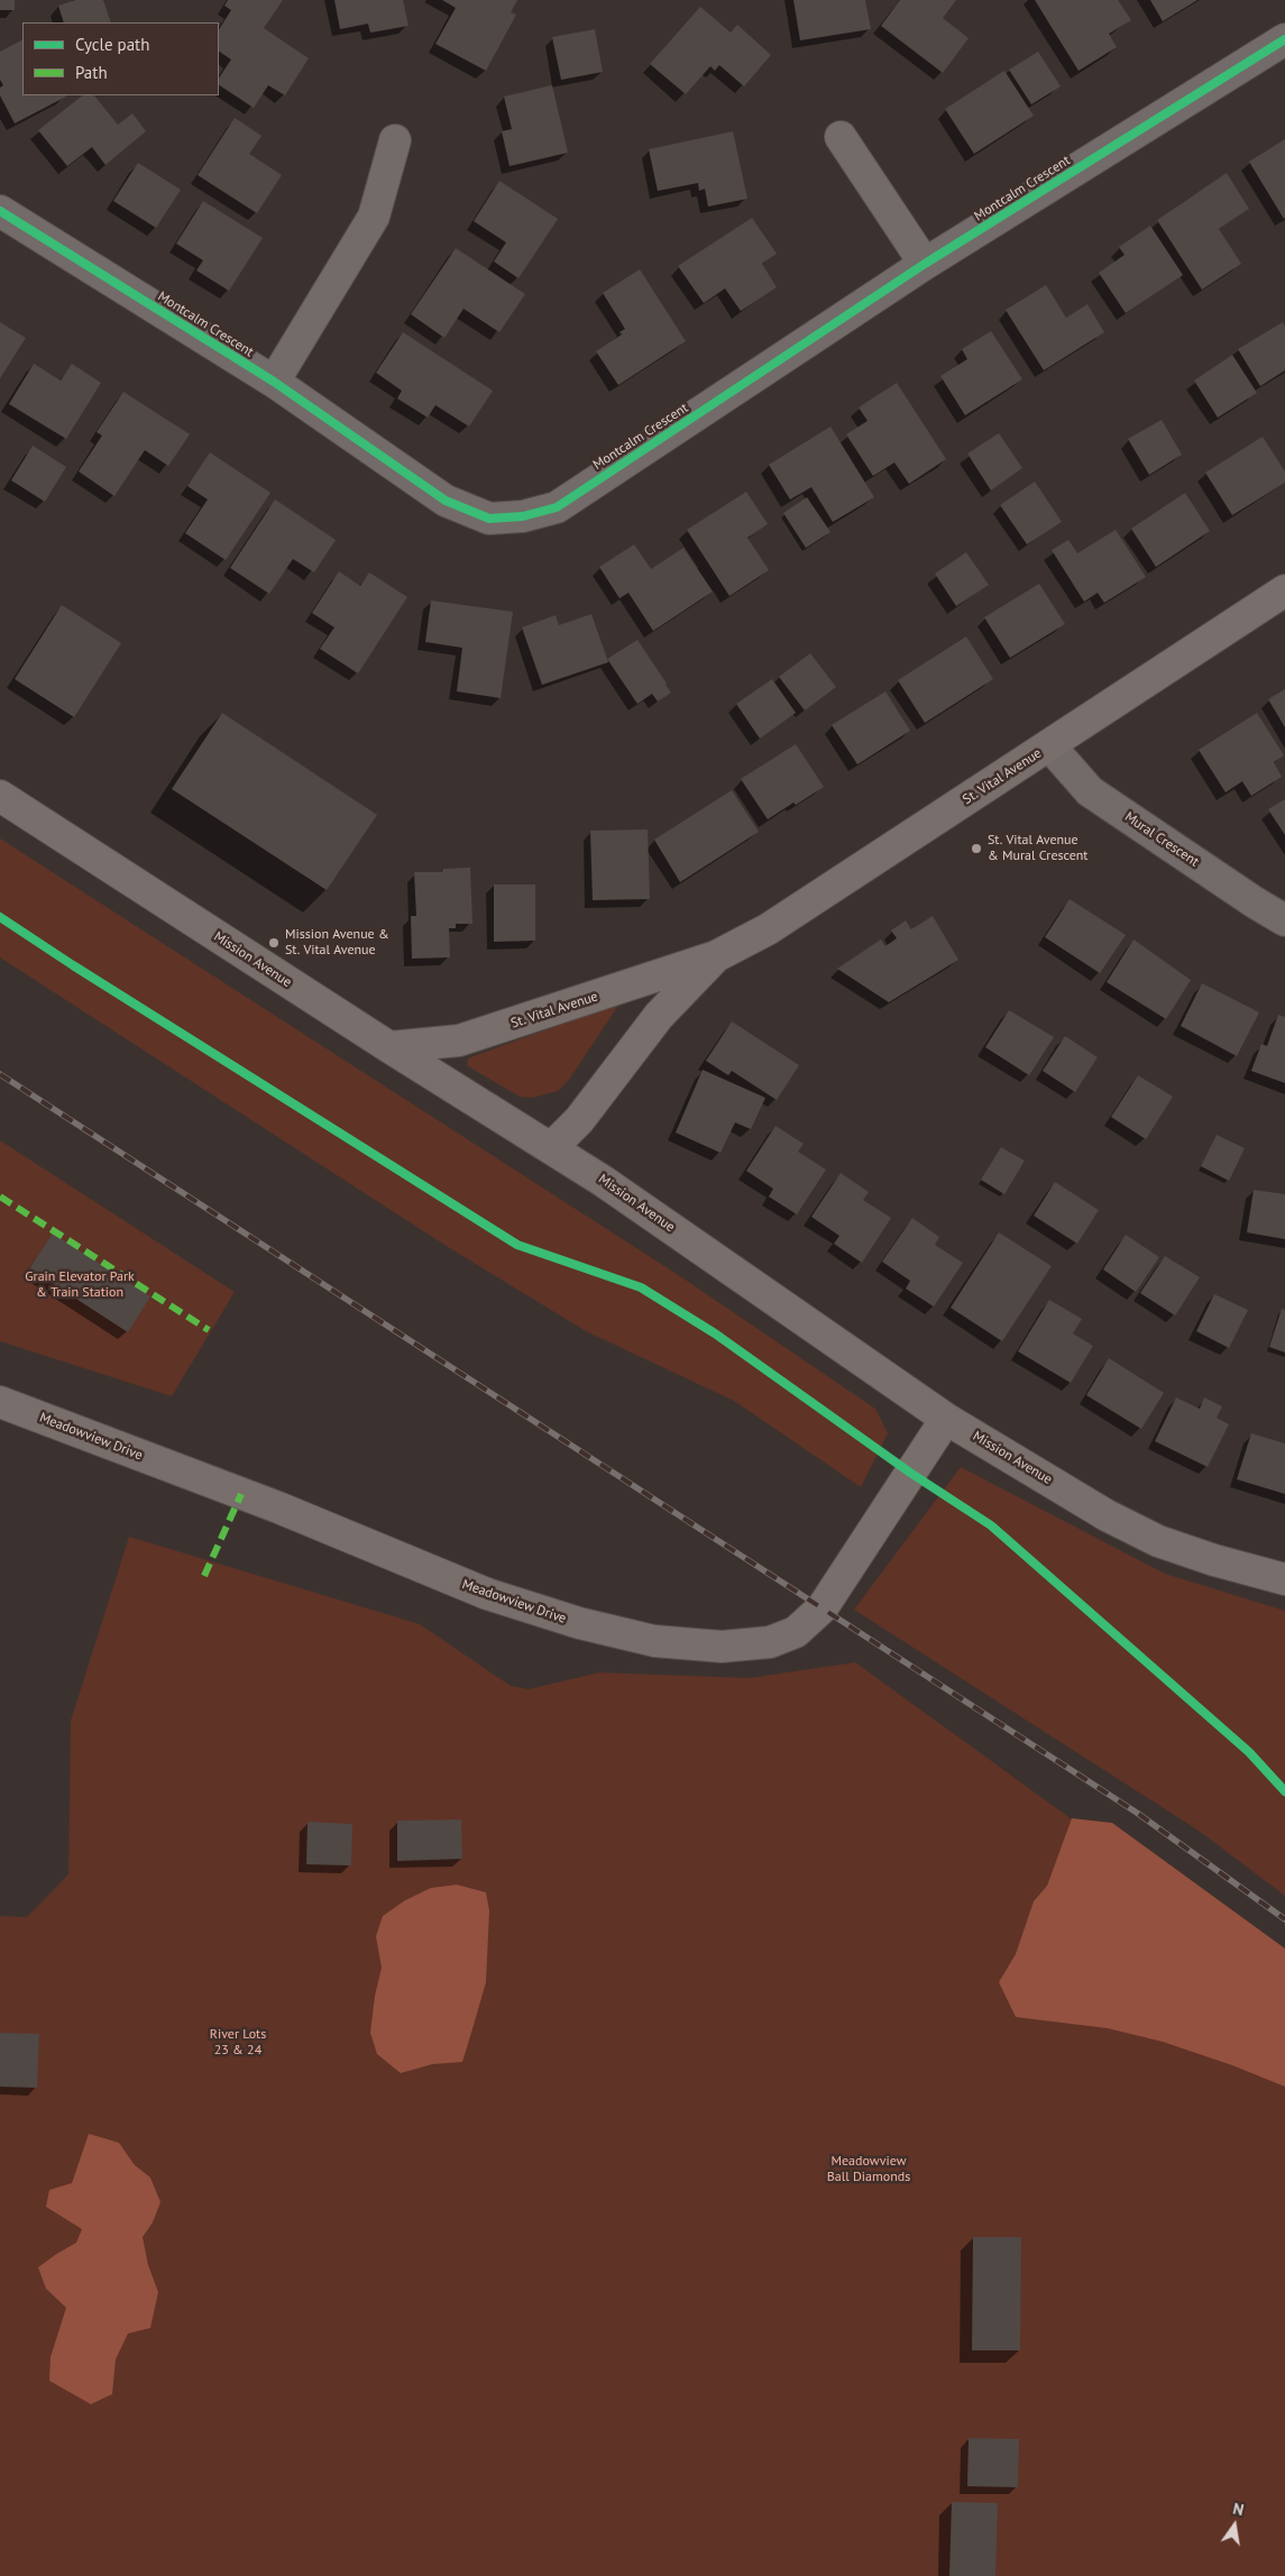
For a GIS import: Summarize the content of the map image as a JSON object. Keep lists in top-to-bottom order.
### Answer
{
  "streets": {
    "street": [
      "Montcalm Crescent",
      "St. Vital Avenue",
      "Mural Crescent",
      "Mission Avenue",
      "Meadowview Drive"
    ]
  },
  "crossings": [
    ["St. Vital Avenue", "Mural Crescent"],
    ["St. Vital Avenue", "Mission Avenue"],
    ["Mission Avenue", "Meadowview Drive"]
  ],
  "parks": ["Grain Elevator Park & Train Station", "River Lots 23 & 24", "Meadowview Ball Diamonds"],
  "places": ["St. Vital Avenue & Mural Crescent", "Mission Avenue & St. Vital Avenue"],
  "legend": ["Cycle path", "Path"],
  "north": "top"
}
